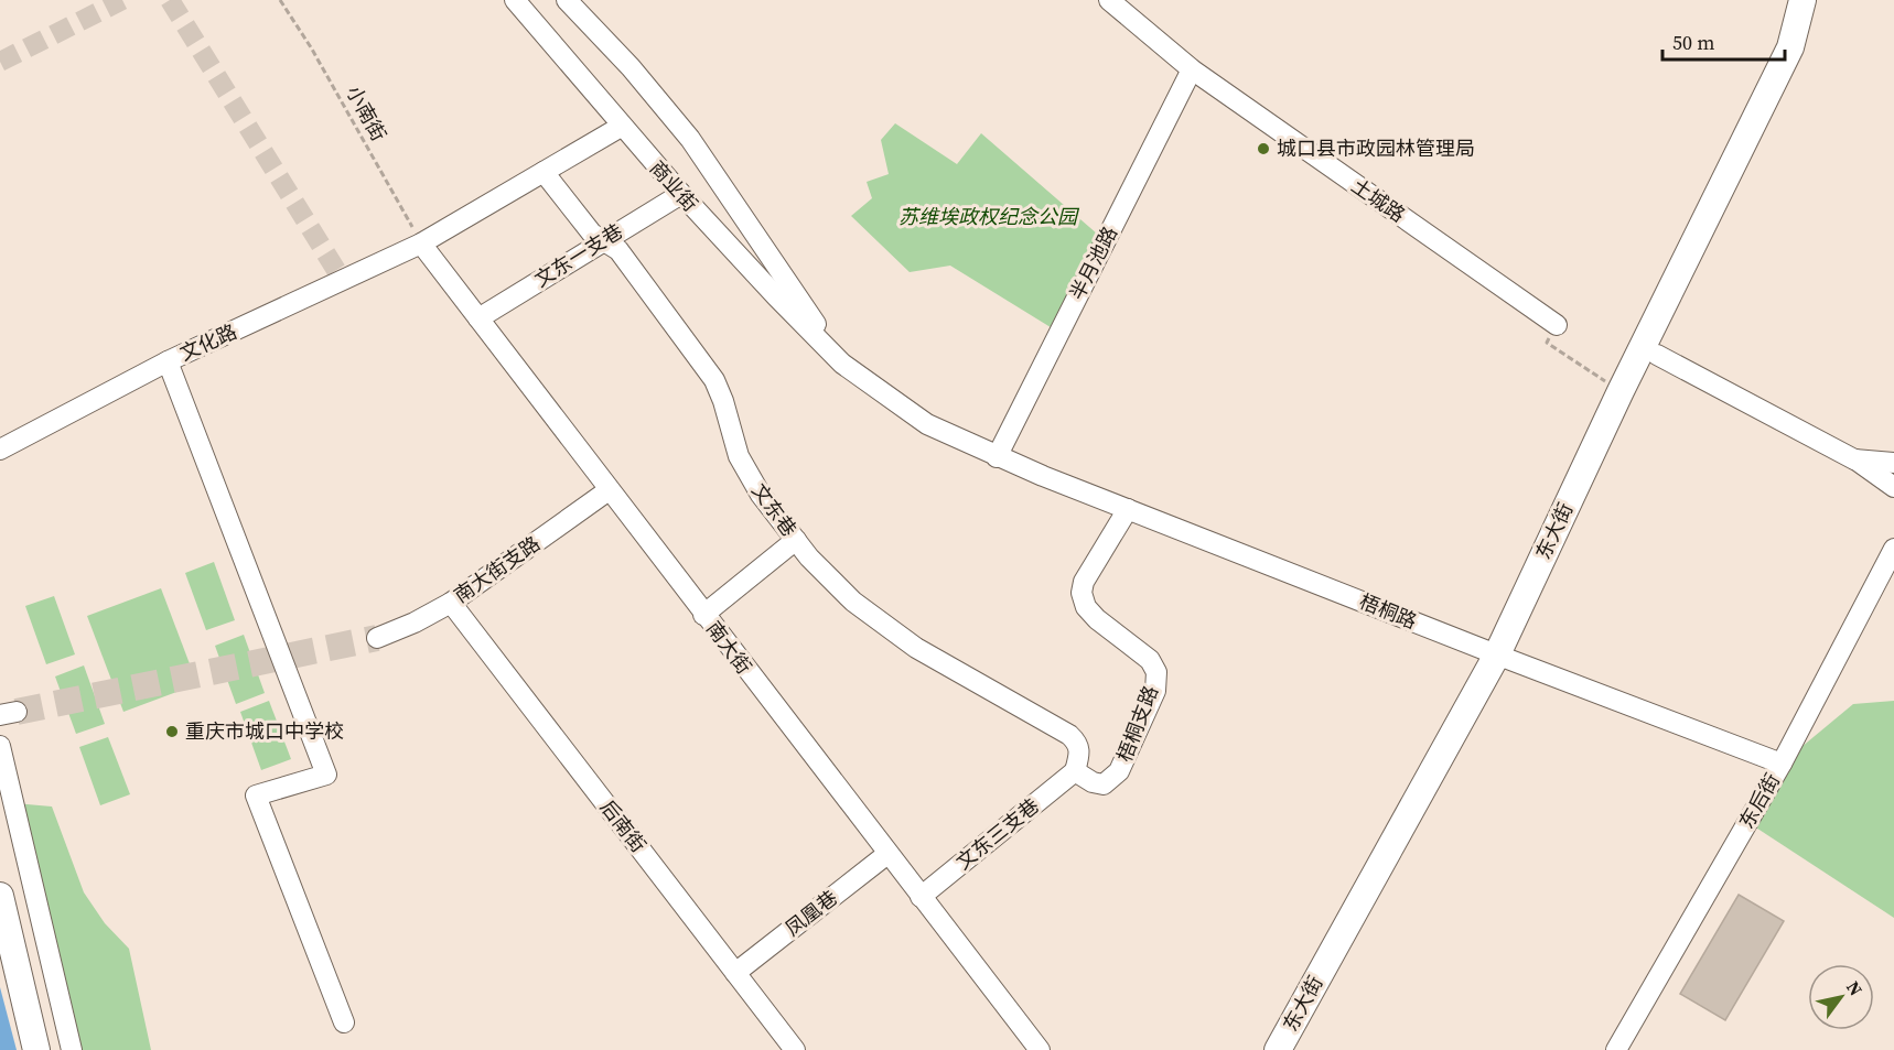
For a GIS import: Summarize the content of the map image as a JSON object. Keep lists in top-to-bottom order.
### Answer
{
  "streets": {
    "main road": ["东大街"],
    "street": [
      "商业街",
      "土城路",
      "文东一支巷",
      "半月池路",
      "文化路",
      "文东巷",
      "南大街支路",
      "梧桐路",
      "南大街",
      "梧桐支路",
      "东后街",
      "后南街",
      "文东三支巷",
      "凤凰巷"
    ],
    "path": ["小南街"]
  },
  "crossings": [
    ["小南街", "文化路"],
    ["小南街", "南大街"],
    ["商业街", "文东一支巷"],
    ["商业街", "半月池路"],
    ["商业街", "文化路"],
    ["商业街", "梧桐路"],
    ["土城路", "半月池路"],
    ["文东一支巷", "文东巷"],
    ["文东一支巷", "南大街"],
    ["半月池路", "梧桐路"],
    ["文化路", "文东巷"],
    ["文化路", "南大街"],
    ["文东巷", "梧桐支路"],
    ["文东巷", "文东三支巷"],
    ["东大街", "梧桐路"],
    ["南大街支路", "南大街"],
    ["南大街支路", "后南街"],
    ["梧桐路", "梧桐支路"],
    ["梧桐路", "东后街"],
    ["南大街", "文东三支巷"],
    ["南大街", "凤凰巷"],
    ["梧桐支路", "文东三支巷"],
    ["后南街", "凤凰巷"]
  ],
  "parks": ["苏维埃政权纪念公园"],
  "places": ["城口县市政园林管理局", "重庆市城口中学校"],
  "scale_bar": "50 m",
  "north": "top right"
}
